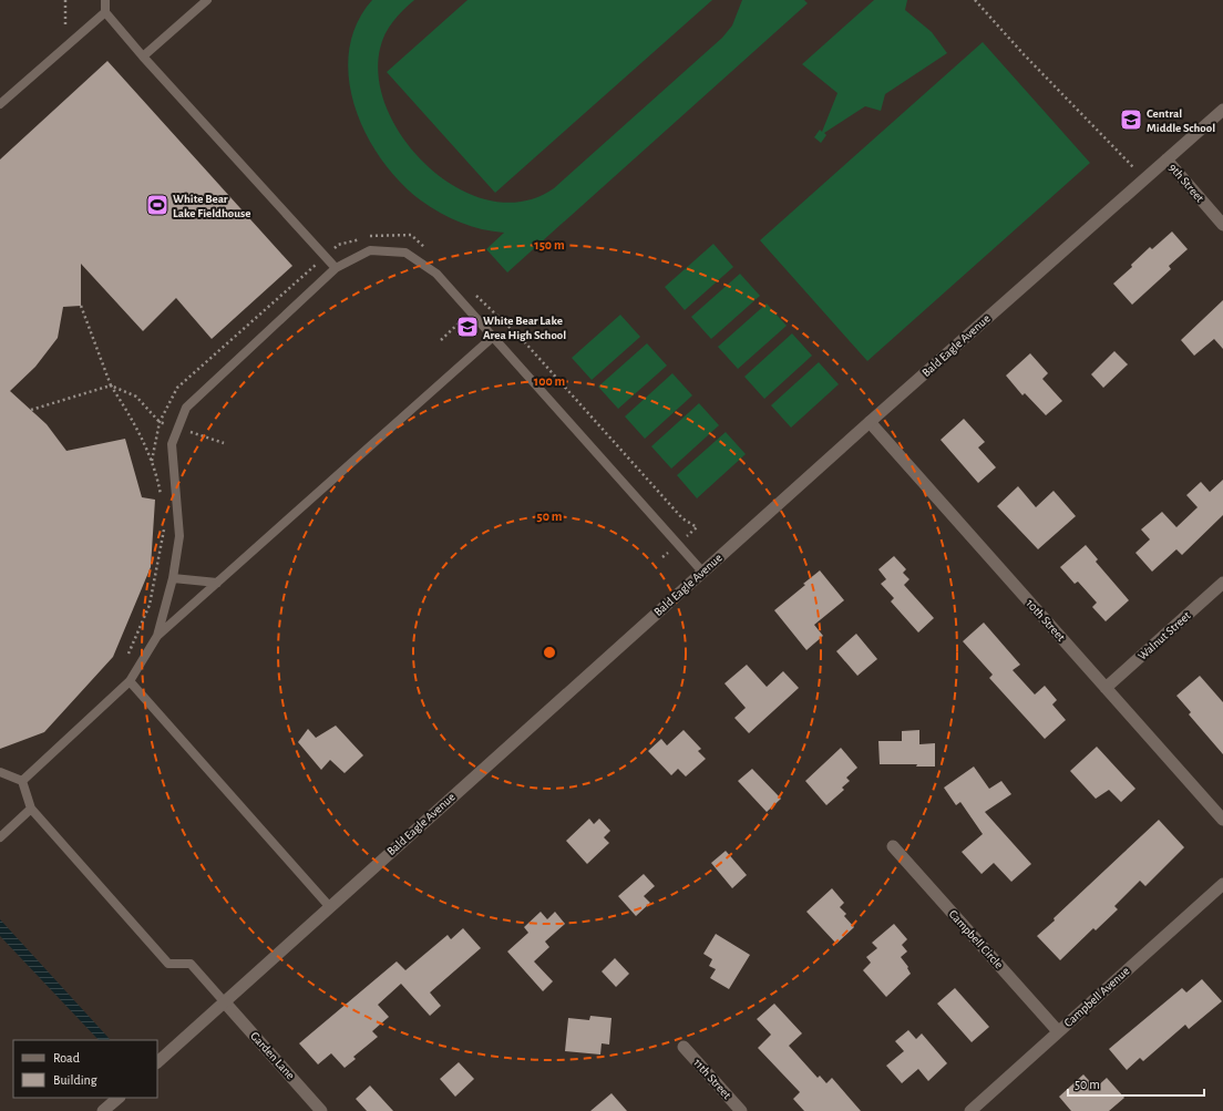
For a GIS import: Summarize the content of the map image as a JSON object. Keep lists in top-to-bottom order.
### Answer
{
  "streets": {
    "street": [
      "9th Street",
      "Bald Eagle Avenue",
      "10th Street",
      "Walnut Street",
      "Campbell Circle",
      "Campbell Avenue",
      "Garden Lane",
      "11th Street"
    ]
  },
  "crossings": [
    ["9th Street", "Bald Eagle Avenue"],
    ["Bald Eagle Avenue", "10th Street"],
    ["Bald Eagle Avenue", "Garden Lane"],
    ["10th Street", "Walnut Street"],
    ["Campbell Circle", "Campbell Avenue"]
  ],
  "places": {
    "school or university": ["Central Middle School", "White Bear Lake Area High School"],
    "sports": ["White Bear Lake Fieldhouse"]
  },
  "legend": ["Road", "Building"],
  "scale_bar": "50 m",
  "rings": ["150 m", "100 m", "50 m"]
}
